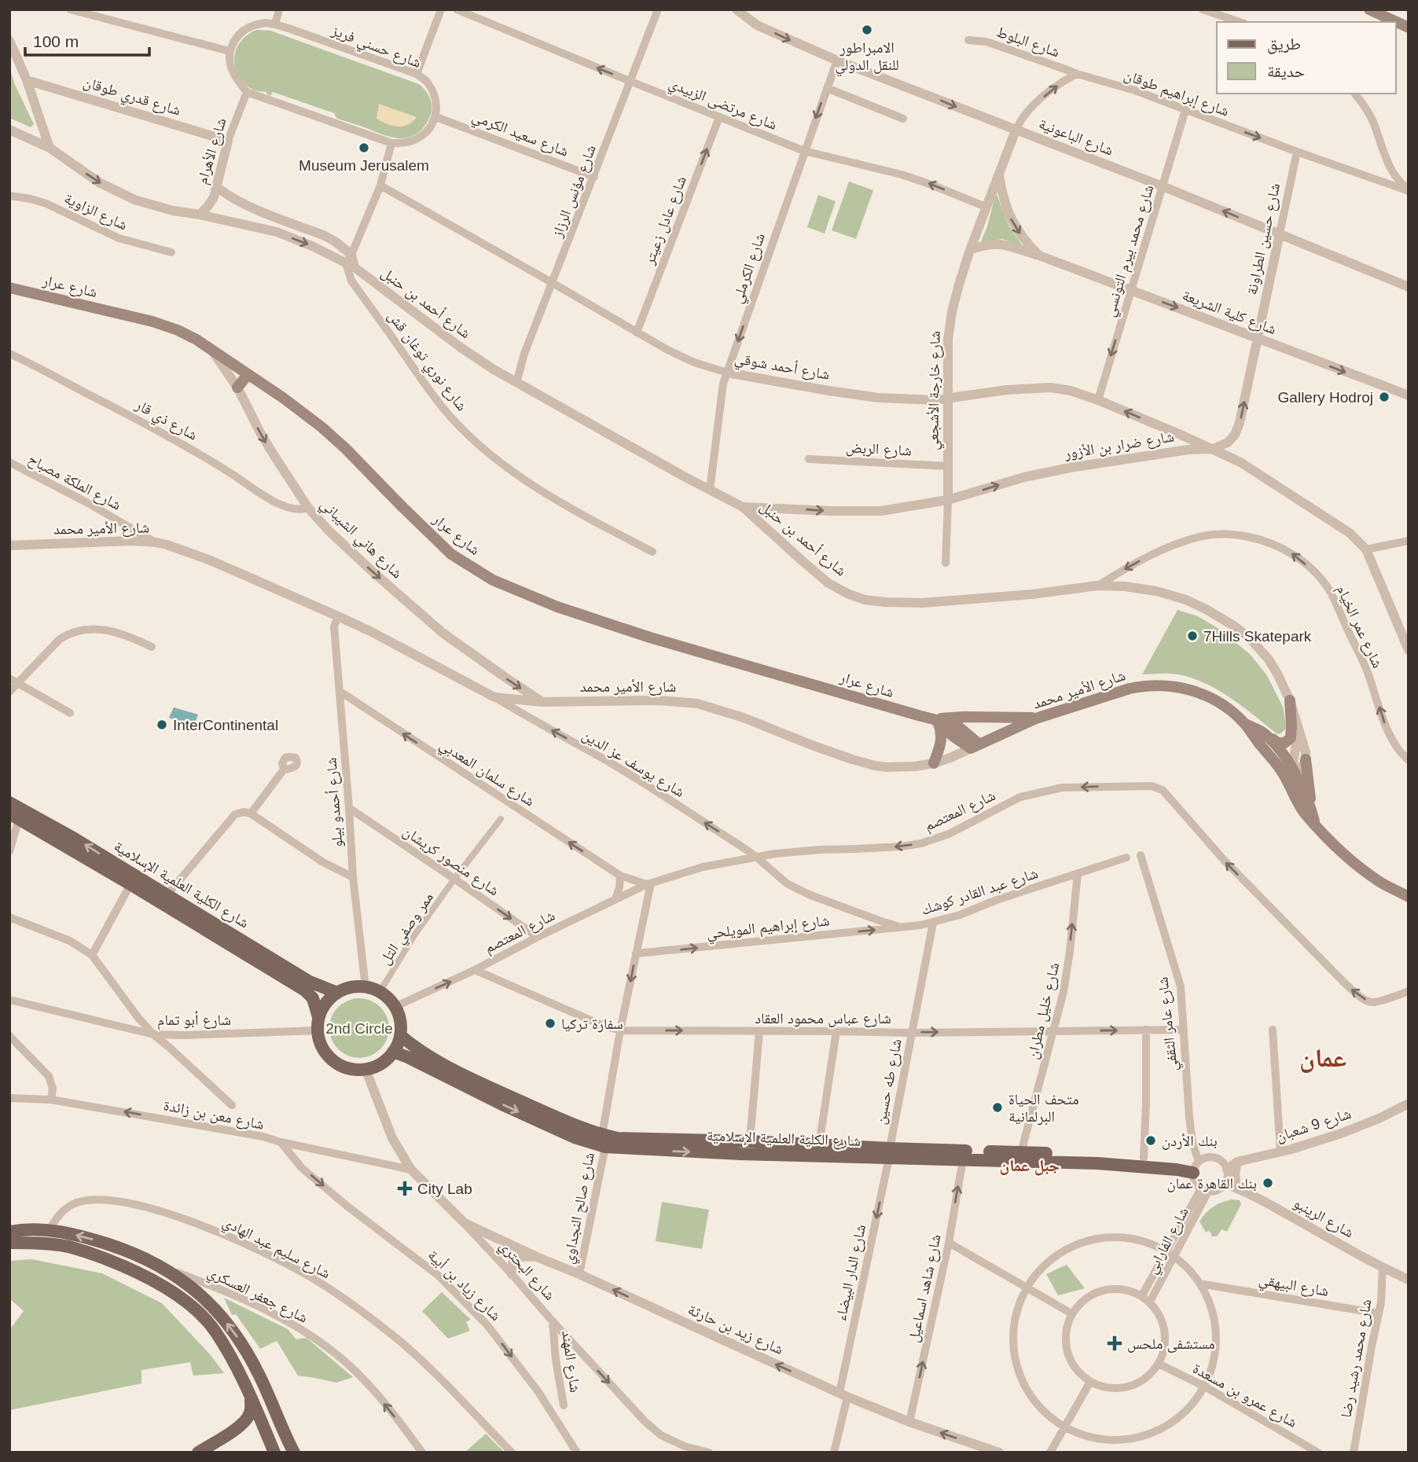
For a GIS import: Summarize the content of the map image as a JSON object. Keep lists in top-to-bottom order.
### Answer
{
  "streets": {
    "main road": ["شارع عرار", "شارع الأمير محمد", "شارع الكلية العلمية الإسلامية"],
    "street": [
      "شارع البلوط",
      "شارع حسني فريز",
      "شارع إبراهيم طوقان",
      "شارع قدري طوقان",
      "شارع مرتضى الزبيدي",
      "شارع سعيد الكرمي",
      "شارع الباعونية",
      "شارع الأهرام",
      "شارع مؤنس الرزاز",
      "شارع الزاوية",
      "شارع عادل زعيتر",
      "شارع حسين الطراونة",
      "شارع محمد بيرم التونسي",
      "شارع الكرملي",
      "شارع أحمد بن حنبل",
      "شارع كلية الشريعة",
      "شارع نوري توغان قش",
      "شارع أحمد شوقي",
      "شارع خارجة الأشجعي",
      "شارع ذي قار",
      "شارع ضرار بن الأزور",
      "شارع الربض",
      "شارع الملكة مصباح",
      "شارع هاني الشيباني",
      "شارع عمر الخيام",
      "شارع يوسف عز الدين",
      "شارع سلمان المعدبي",
      "شارع أحمدو بيلو",
      "شارع المعتصم",
      "شارع منصور كريشان",
      "شارع عبد القادر كوشك",
      "شارع إبراهيم المويلحي",
      "ممر وصفي التل",
      "شارع خليل مطران",
      "شارع عباس محمود العقاد",
      "شارع أبو تمام",
      "شارع عامر الثقفي",
      "شارع طه حسين",
      "شارع معن بن زائدة",
      "شارع 9 شعبان",
      "شارع صالح النجداوي",
      "شارع الرينبو",
      "شارع الفارابي",
      "شارع سليم عبد الهادي",
      "شارع البحتري",
      "شارع الدار البيضاء",
      "شارع زياد بن أبية",
      "شارع البيهقي",
      "شارع شاهد اسماعيل",
      "شارع جعفر العسكري",
      "شارع زيد بن حارثة",
      "شارع محمد رشيد رضا",
      "شارع المهند",
      "شارع عمرو بن مسعدة"
    ]
  },
  "crossings": [
    ["شارع البلوط", "شارع إبراهيم طوقان"],
    ["شارع حسني فريز", "شارع سعيد الكرمي"],
    ["شارع إبراهيم طوقان", "شارع حسين الطراونة"],
    ["شارع إبراهيم طوقان", "شارع محمد بيرم التونسي"],
    ["شارع قدري طوقان", "شارع الأهرام"],
    ["شارع مرتضى الزبيدي", "شارع مؤنس الرزاز"],
    ["شارع مرتضى الزبيدي", "شارع عادل زعيتر"],
    ["شارع مرتضى الزبيدي", "شارع الكرملي"],
    ["شارع مرتضى الزبيدي", "شارع خارجة الأشجعي"],
    ["شارع سعيد الكرمي", "شارع مؤنس الرزاز"],
    ["شارع الباعونية", "شارع حسين الطراونة"],
    ["شارع الباعونية", "شارع محمد بيرم التونسي"],
    ["شارع الباعونية", "شارع الكرملي"],
    ["شارع الباعونية", "شارع خارجة الأشجعي"],
    ["شارع الأهرام", "شارع أحمد بن حنبل"],
    ["شارع مؤنس الرزاز", "شارع أحمد بن حنبل"],
    ["شارع مؤنس الرزاز", "شارع أحمد شوقي"],
    ["شارع عادل زعيتر", "شارع أحمد شوقي"],
    ["شارع حسين الطراونة", "شارع كلية الشريعة"],
    ["شارع حسين الطراونة", "شارع أحمد شوقي"],
    ["شارع حسين الطراونة", "شارع ضرار بن الأزور"],
    ["شارع محمد بيرم التونسي", "شارع كلية الشريعة"],
    ["شارع محمد بيرم التونسي", "شارع أحمد شوقي"],
    ["شارع الكرملي", "شارع أحمد بن حنبل"],
    ["شارع الكرملي", "شارع أحمد شوقي"],
    ["شارع عرار", "شارع الأمير محمد"],
    ["شارع عرار", "شارع هاني الشيباني"],
    ["شارع أحمد بن حنبل", "شارع نوري توغان قش"],
    ["شارع أحمد بن حنبل", "شارع ضرار بن الأزور"],
    ["شارع أحمد بن حنبل", "شارع الأمير محمد"],
    ["شارع أحمد بن حنبل", "شارع عمر الخيام"],
    ["شارع كلية الشريعة", "شارع خارجة الأشجعي"],
    ["شارع أحمد شوقي", "شارع خارجة الأشجعي"],
    ["شارع أحمد شوقي", "شارع ضرار بن الأزور"],
    ["شارع خارجة الأشجعي", "شارع ضرار بن الأزور"],
    ["شارع خارجة الأشجعي", "شارع الربض"],
    ["شارع ذي قار", "شارع هاني الشيباني"],
    ["شارع الملكة مصباح", "شارع الأمير محمد"],
    ["شارع الأمير محمد", "شارع هاني الشيباني"],
    ["شارع الأمير محمد", "شارع يوسف عز الدين"],
    ["شارع الأمير محمد", "شارع أحمدو بيلو"],
    ["شارع يوسف عز الدين", "شارع المعتصم"],
    ["شارع يوسف عز الدين", "شارع عبد القادر كوشك"],
    ["شارع سلمان المعدبي", "شارع أحمدو بيلو"],
    ["شارع سلمان المعدبي", "شارع المعتصم"],
    ["شارع سلمان المعدبي", "شارع صالح النجداوي"],
    ["شارع أحمدو بيلو", "شارع المعتصم"],
    ["شارع أحمدو بيلو", "شارع منصور كريشان"],
    ["شارع أحمدو بيلو", "شارع الكلية العلمية الإسلامية"],
    ["شارع أحمدو بيلو", "ممر وصفي التل"],
    ["شارع أحمدو بيلو", "شارع أبو تمام"],
    ["شارع أحمدو بيلو", "شارع البحتري"],
    ["شارع المعتصم", "شارع منصور كريشان"],
    ["شارع المعتصم", "شارع الكلية العلمية الإسلامية"],
    ["شارع المعتصم", "شارع عبد القادر كوشك"],
    ["شارع المعتصم", "ممر وصفي التل"],
    ["شارع المعتصم", "شارع عباس محمود العقاد"],
    ["شارع المعتصم", "شارع أبو تمام"],
    ["شارع المعتصم", "شارع صالح النجداوي"],
    ["شارع المعتصم", "شارع البحتري"],
    ["شارع منصور كريشان", "ممر وصفي التل"],
    ["شارع الكلية العلمية الإسلامية", "ممر وصفي التل"],
    ["شارع الكلية العلمية الإسلامية", "شارع خليل مطران"],
    ["شارع الكلية العلمية الإسلامية", "شارع أبو تمام"],
    ["شارع الكلية العلمية الإسلامية", "شارع عامر الثقفي"],
    ["شارع الكلية العلمية الإسلامية", "شارع طه حسين"],
    ["شارع الكلية العلمية الإسلامية", "شارع 9 شعبان"],
    ["شارع الكلية العلمية الإسلامية", "شارع صالح النجداوي"],
    ["شارع الكلية العلمية الإسلامية", "شارع الرينبو"],
    ["شارع الكلية العلمية الإسلامية", "شارع الفارابي"],
    ["شارع الكلية العلمية الإسلامية", "شارع البحتري"],
    ["شارع الكلية العلمية الإسلامية", "شارع الدار البيضاء"],
    ["شارع الكلية العلمية الإسلامية", "شارع شاهد اسماعيل"],
    ["شارع عبد القادر كوشك", "شارع إبراهيم المويلحي"],
    ["شارع عبد القادر كوشك", "شارع خليل مطران"],
    ["شارع عبد القادر كوشك", "شارع طه حسين"],
    ["شارع إبراهيم المويلحي", "شارع صالح النجداوي"],
    ["ممر وصفي التل", "شارع أبو تمام"],
    ["ممر وصفي التل", "شارع البحتري"],
    ["شارع خليل مطران", "شارع عباس محمود العقاد"],
    ["شارع عباس محمود العقاد", "شارع عامر الثقفي"],
    ["شارع عباس محمود العقاد", "شارع طه حسين"],
    ["شارع عباس محمود العقاد", "شارع صالح النجداوي"],
    ["شارع أبو تمام", "شارع البحتري"],
    ["شارع عامر الثقفي", "شارع 9 شعبان"],
    ["شارع عامر الثقفي", "شارع الرينبو"],
    ["شارع عامر الثقفي", "شارع الفارابي"],
    ["شارع طه حسين", "شارع الدار البيضاء"],
    ["شارع معن بن زائدة", "شارع البحتري"],
    ["شارع معن بن زائدة", "شارع زياد بن أبية"],
    ["شارع 9 شعبان", "شارع الرينبو"],
    ["شارع 9 شعبان", "شارع الفارابي"],
    ["شارع صالح النجداوي", "شارع زيد بن حارثة"],
    ["شارع الرينبو", "شارع الفارابي"],
    ["شارع الرينبو", "شارع محمد رشيد رضا"],
    ["شارع الفارابي", "شارع عمرو بن مسعدة"],
    ["شارع البحتري", "شارع زيد بن حارثة"],
    ["شارع البحتري", "شارع المهند"],
    ["شارع الدار البيضاء", "شارع زيد بن حارثة"],
    ["شارع البيهقي", "شارع محمد رشيد رضا"],
    ["شارع شاهد اسماعيل", "شارع زيد بن حارثة"]
  ],
  "one_way": [
    "شارع مرتضى الزبيدي",
    "شارع عادل زعيتر",
    "شارع حسين الطراونة",
    "شارع محمد بيرم التونسي",
    "شارع الكرملي",
    "شارع كلية الشريعة",
    "شارع ضرار بن الأزور",
    "شارع هاني الشيباني",
    "شارع يوسف عز الدين",
    "شارع سلمان المعدبي",
    "شارع منصور كريشان",
    "شارع إبراهيم المويلحي",
    "شارع خليل مطران",
    "شارع عباس محمود العقاد",
    "شارع معن بن زائدة",
    "شارع البحتري",
    "شارع الدار البيضاء",
    "شارع زياد بن أبية",
    "شارع شاهد اسماعيل",
    "شارع جعفر العسكري",
    "شارع زيد بن حارثة"
  ],
  "districts": ["عمان", "جبل عمان"],
  "parks": ["2nd Circle"],
  "places": {
    "other": [
      "الامبراطور للنقل الدولي",
      "Museum Jerusalem",
      "Gallery Hodroj",
      "7Hills Skatepark",
      "InterContinental",
      "سفارة تركيا",
      "متحف الحياة البرلمانية",
      "بنك الأردن",
      "بنك القاهرة عمان"
    ],
    "health": ["City Lab", "مستشفى ملحس"]
  },
  "legend": ["طريق", "حديقة"],
  "scale_bar": "100 m"
}
